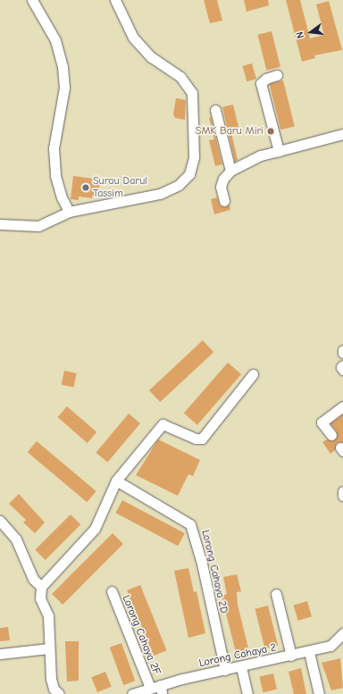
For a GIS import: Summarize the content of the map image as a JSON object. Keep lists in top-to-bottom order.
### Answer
{
  "streets": {
    "street": ["Lorong Cahaya 2D", "Lorong Cahaya 2F", "Lorong Cahaya 2"]
  },
  "crossings": [
    ["Lorong Cahaya 2D", "Lorong Cahaya 2"],
    ["Lorong Cahaya 2F", "Lorong Cahaya 2"]
  ],
  "places": ["SMK Baru Miri", "Surau Darul Tassim"],
  "north": "left"
}
